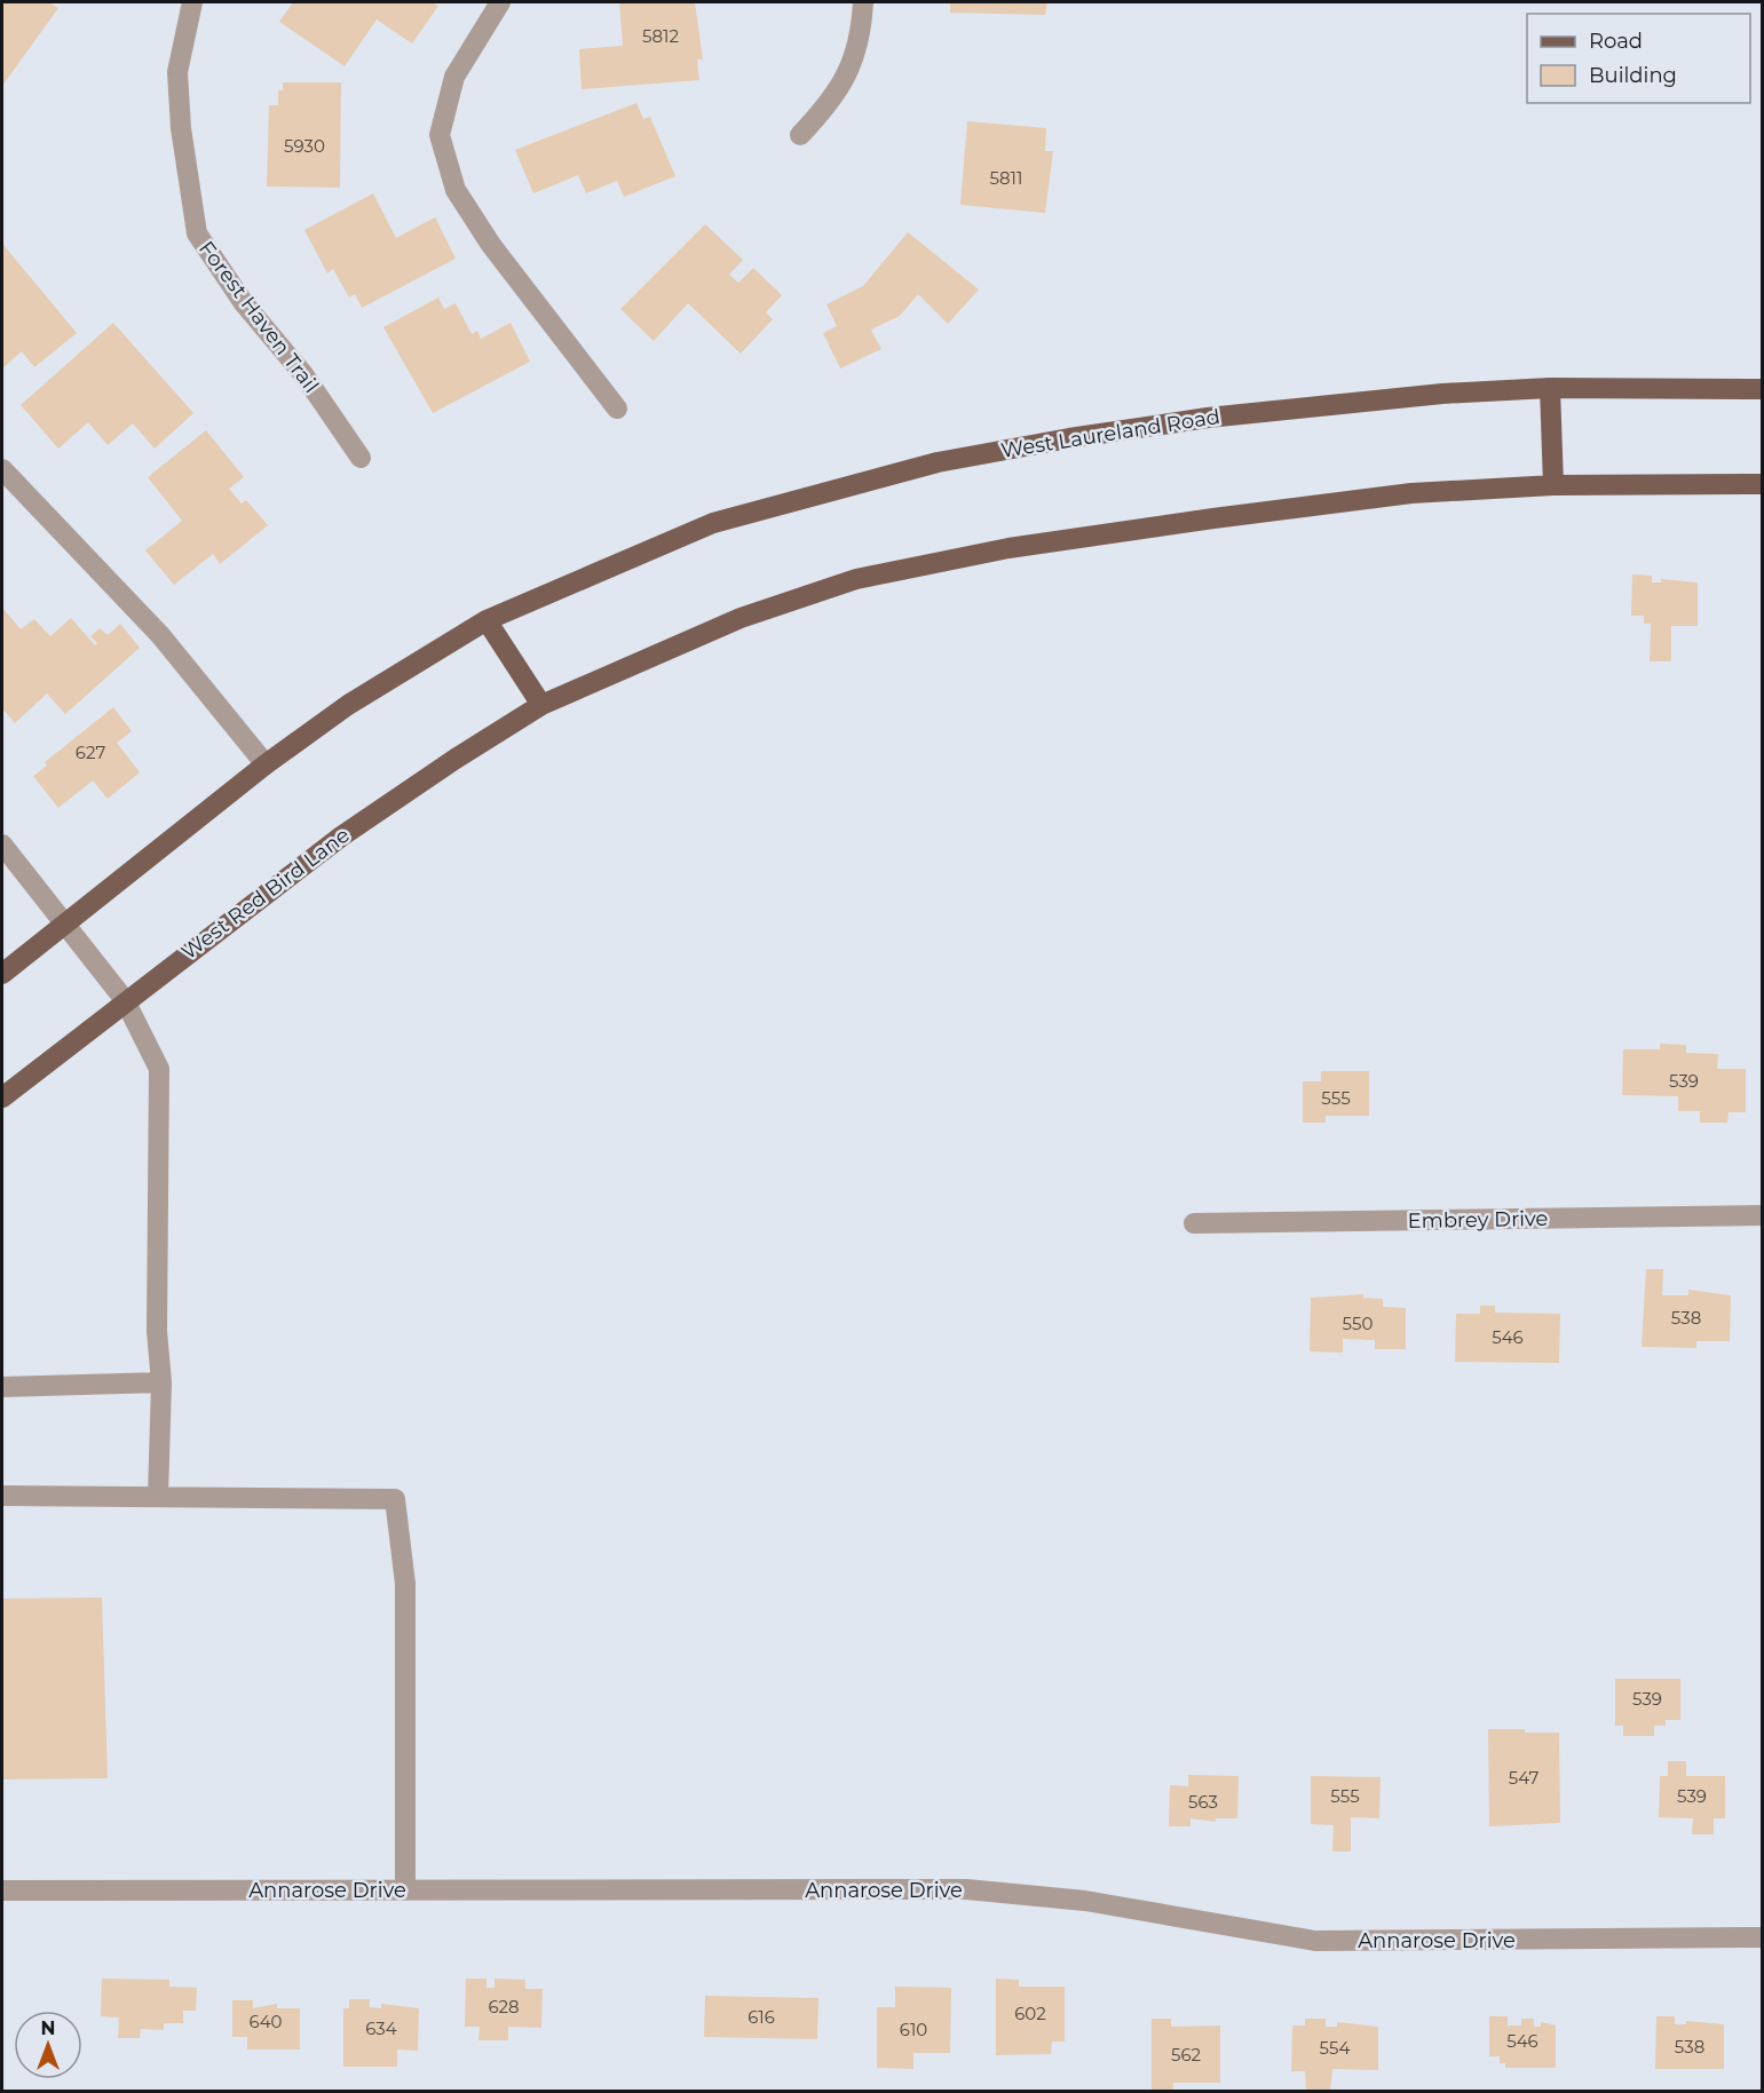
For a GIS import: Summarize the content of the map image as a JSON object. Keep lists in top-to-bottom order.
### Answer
{
  "streets": {
    "main road": ["West Laureland Road", "West Red Bird Lane"],
    "street": ["Forest Haven Trail", "Embrey Drive", "Annarose Drive"]
  },
  "house_numbers": [
    "5812",
    "5930",
    "5811",
    "627",
    "539",
    "555",
    "538",
    "550",
    "546",
    "539",
    "547",
    "555",
    "539",
    "563",
    "628",
    "602",
    "616",
    "640",
    "634",
    "610",
    "546",
    "538",
    "554",
    "562"
  ],
  "legend": ["Road", "Building"],
  "north": "top"
}
